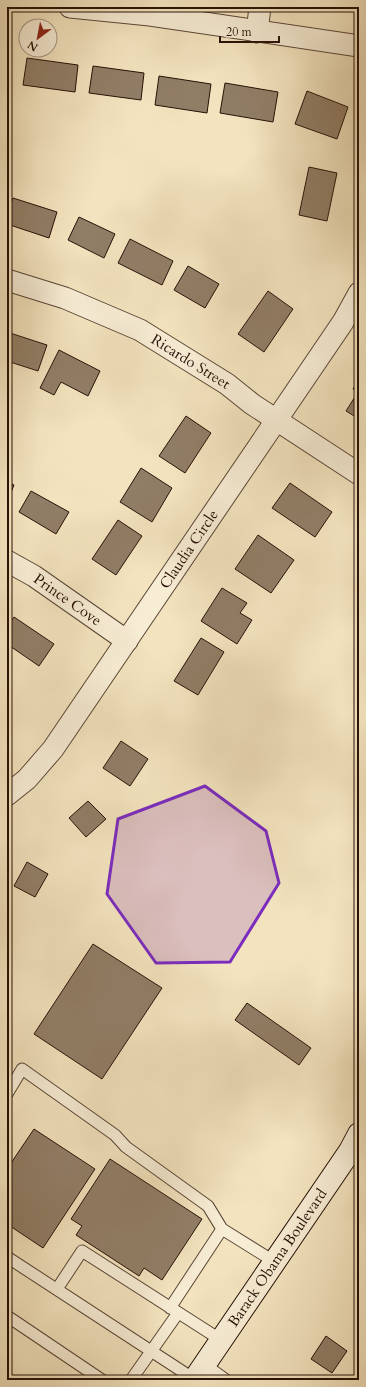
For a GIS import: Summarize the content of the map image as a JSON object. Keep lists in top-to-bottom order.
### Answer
{
  "streets": {
    "main road": ["Barack Obama Boulevard"],
    "street": ["Ricardo Street", "Claudia Circle", "Prince Cove"]
  },
  "crossings": [
    ["Ricardo Street", "Claudia Circle"],
    ["Claudia Circle", "Prince Cove"]
  ],
  "scale_bar": "20 m",
  "north": "bottom left"
}
